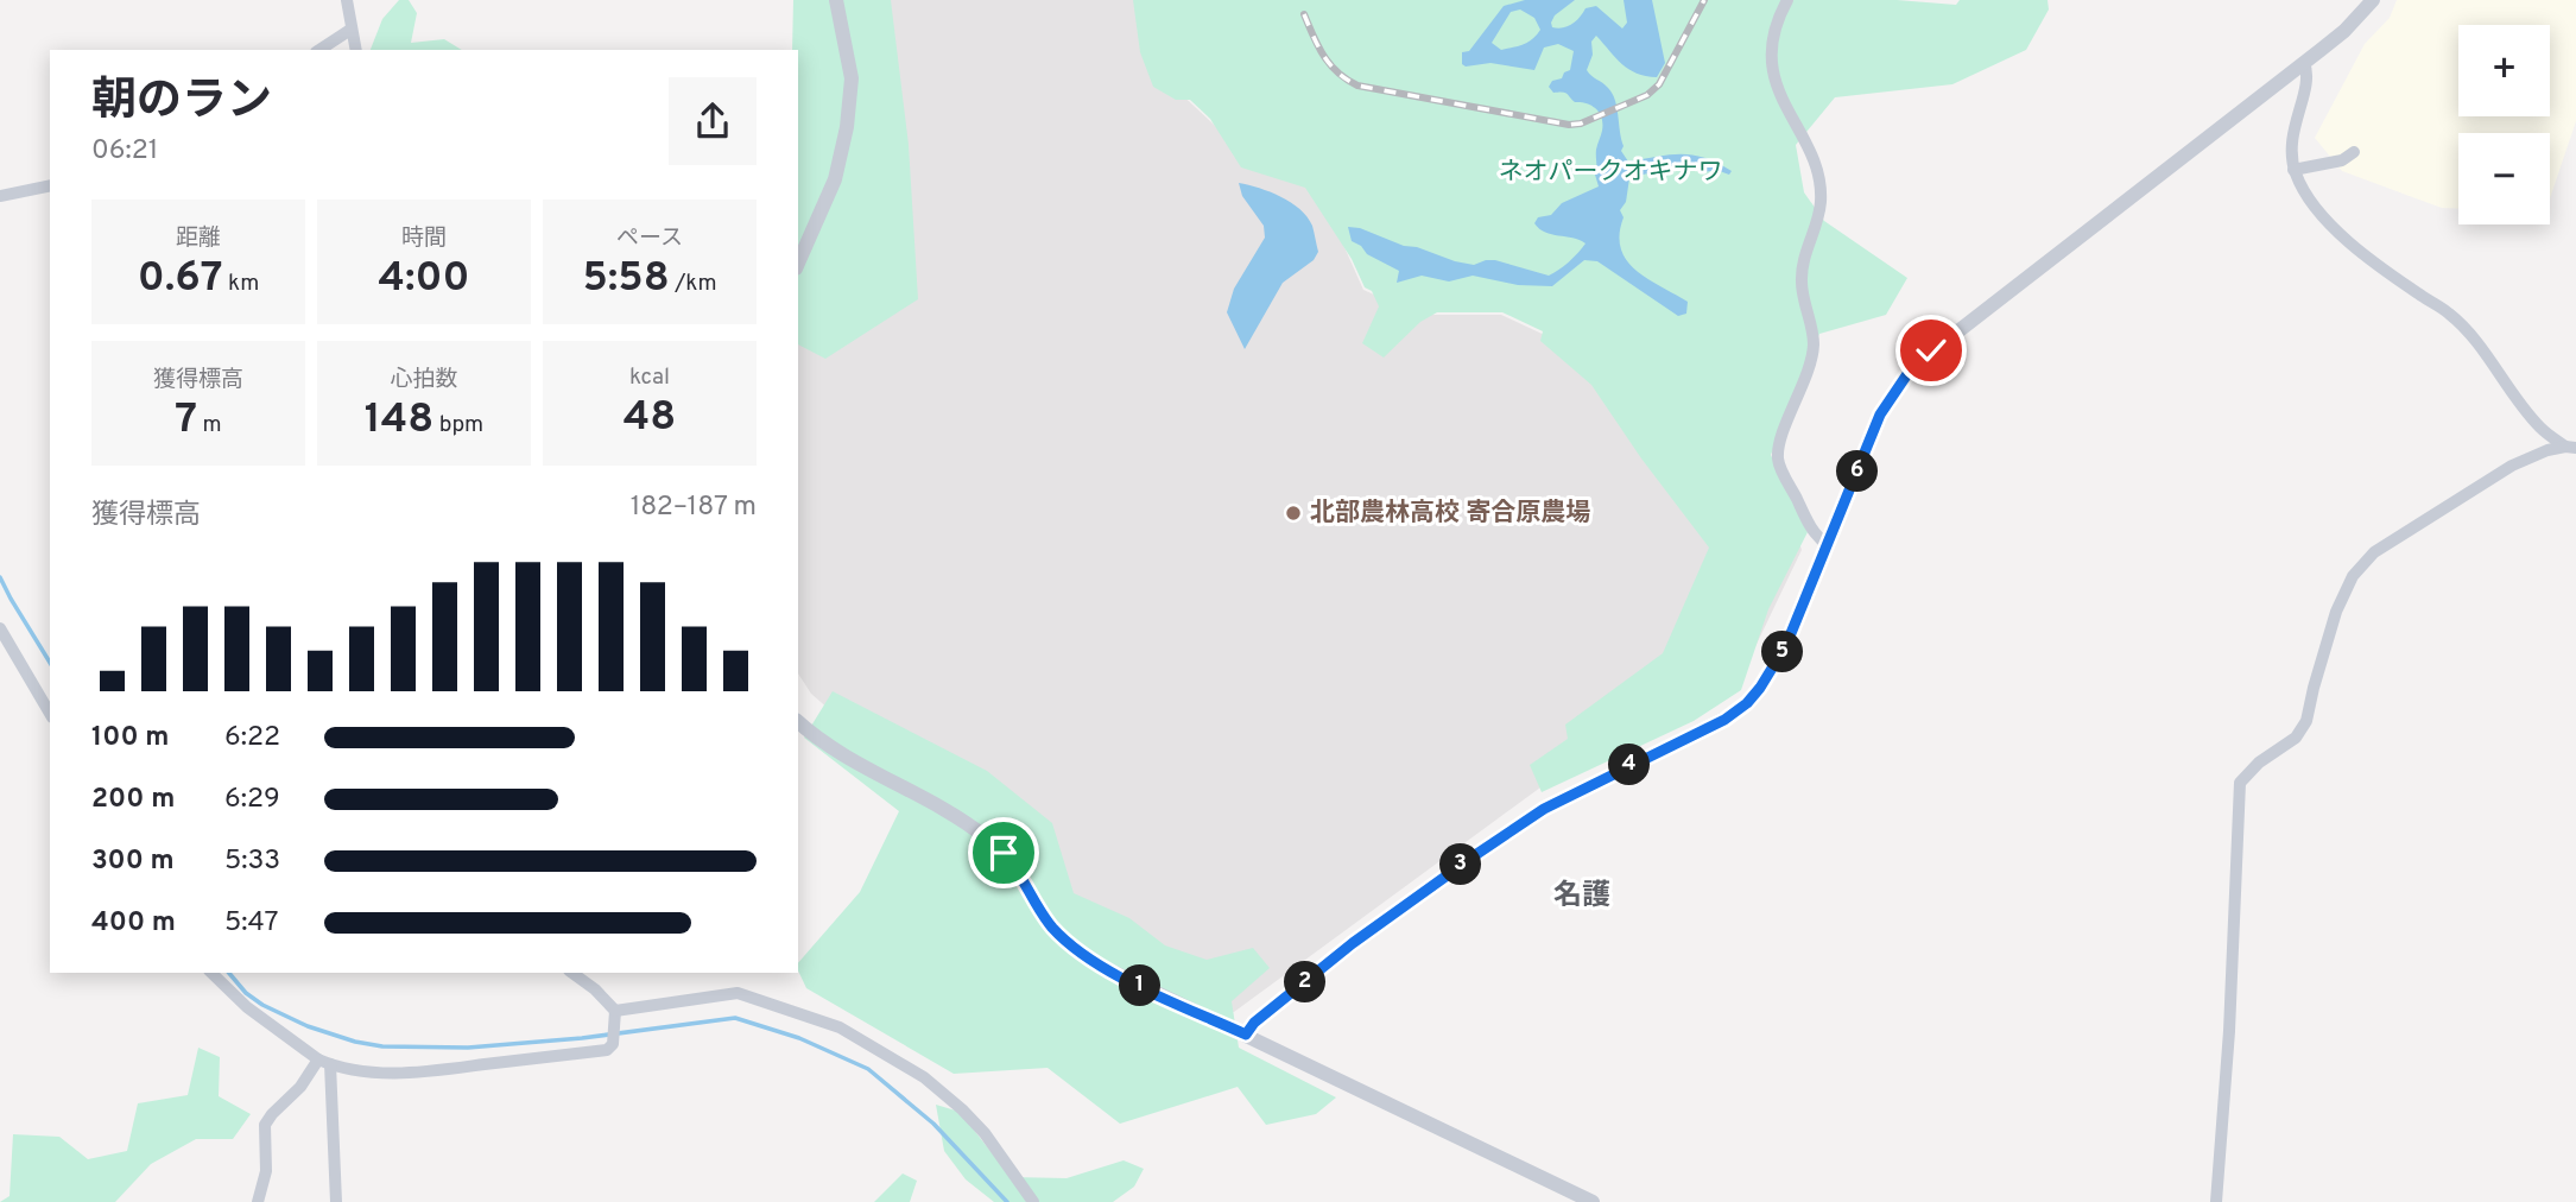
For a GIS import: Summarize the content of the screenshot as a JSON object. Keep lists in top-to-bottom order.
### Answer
{
  "districts": ["名護"],
  "parks": ["ネオパークオキナワ"],
  "places": ["北部農林高校 寄合原農場"],
  "page": {
    "map_buttons": ["+", "−"],
    "heading": ["朝のラン", "06:21"],
    "stats": [
      ["距離", "0.67 km"],
      ["時間", "4:00"],
      ["ペース", "5:58 /km"],
      ["獲得標高", "7 m"],
      ["心拍数", "148 bpm"],
      ["kcal", "48"]
    ],
    "pins": [
      "6",
      "5",
      "4",
      "3",
      "2",
      "1"
    ],
    "chart": ["獲得標高", "182–187 m"],
    "list": [
      {
        "name": "100 m",
        "note": "6:22"
      },
      {
        "name": "200 m",
        "note": "6:29"
      },
      {
        "name": "300 m",
        "note": "5:33"
      },
      {
        "name": "400 m",
        "note": "5:47"
      }
    ]
  }
}
